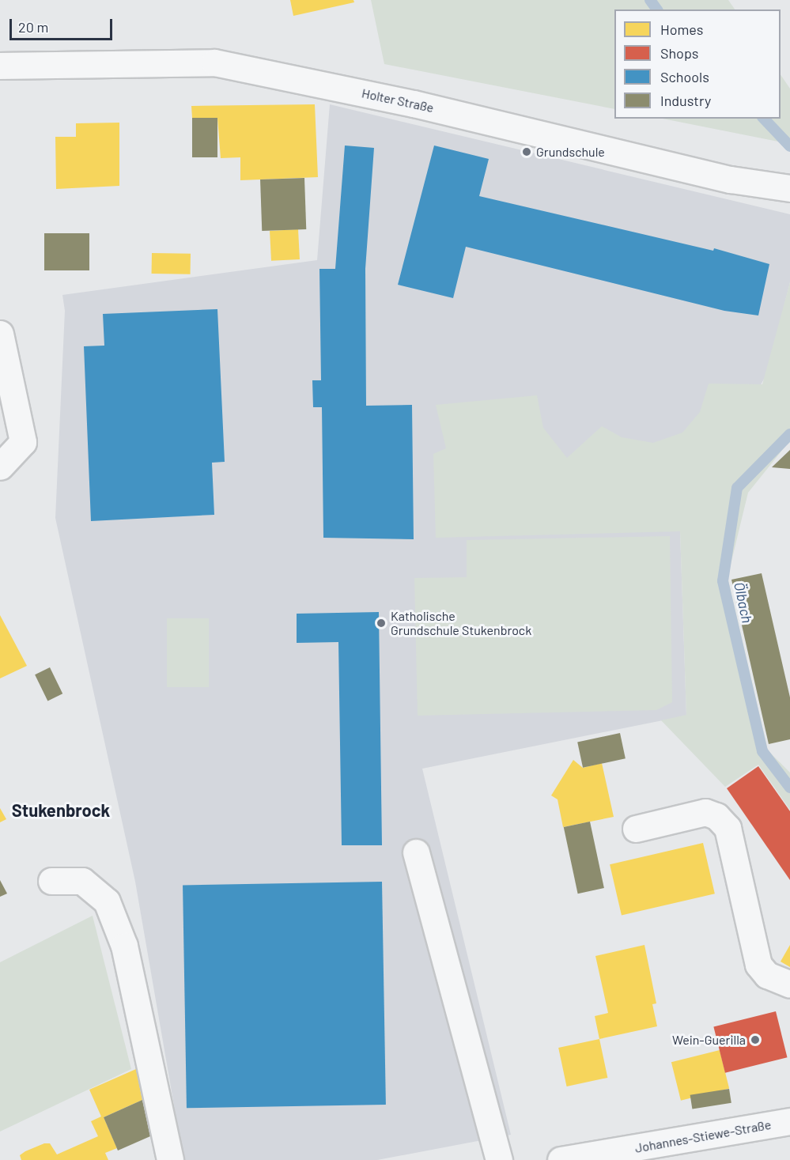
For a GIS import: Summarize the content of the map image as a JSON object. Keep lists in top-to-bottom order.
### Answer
{
  "streets": {
    "street": ["Holter Straße", "Johannes-Stiewe-Straße"]
  },
  "districts": ["Stukenbrock"],
  "water": ["Ölbach"],
  "places": ["Grundschule", "Katholische Grundschule Stukenbrock", "Wein-Guerilla"],
  "legend": [
    "Homes",
    "Shops",
    "Schools",
    "Industry"
  ],
  "scale_bar": "20 m"
}
